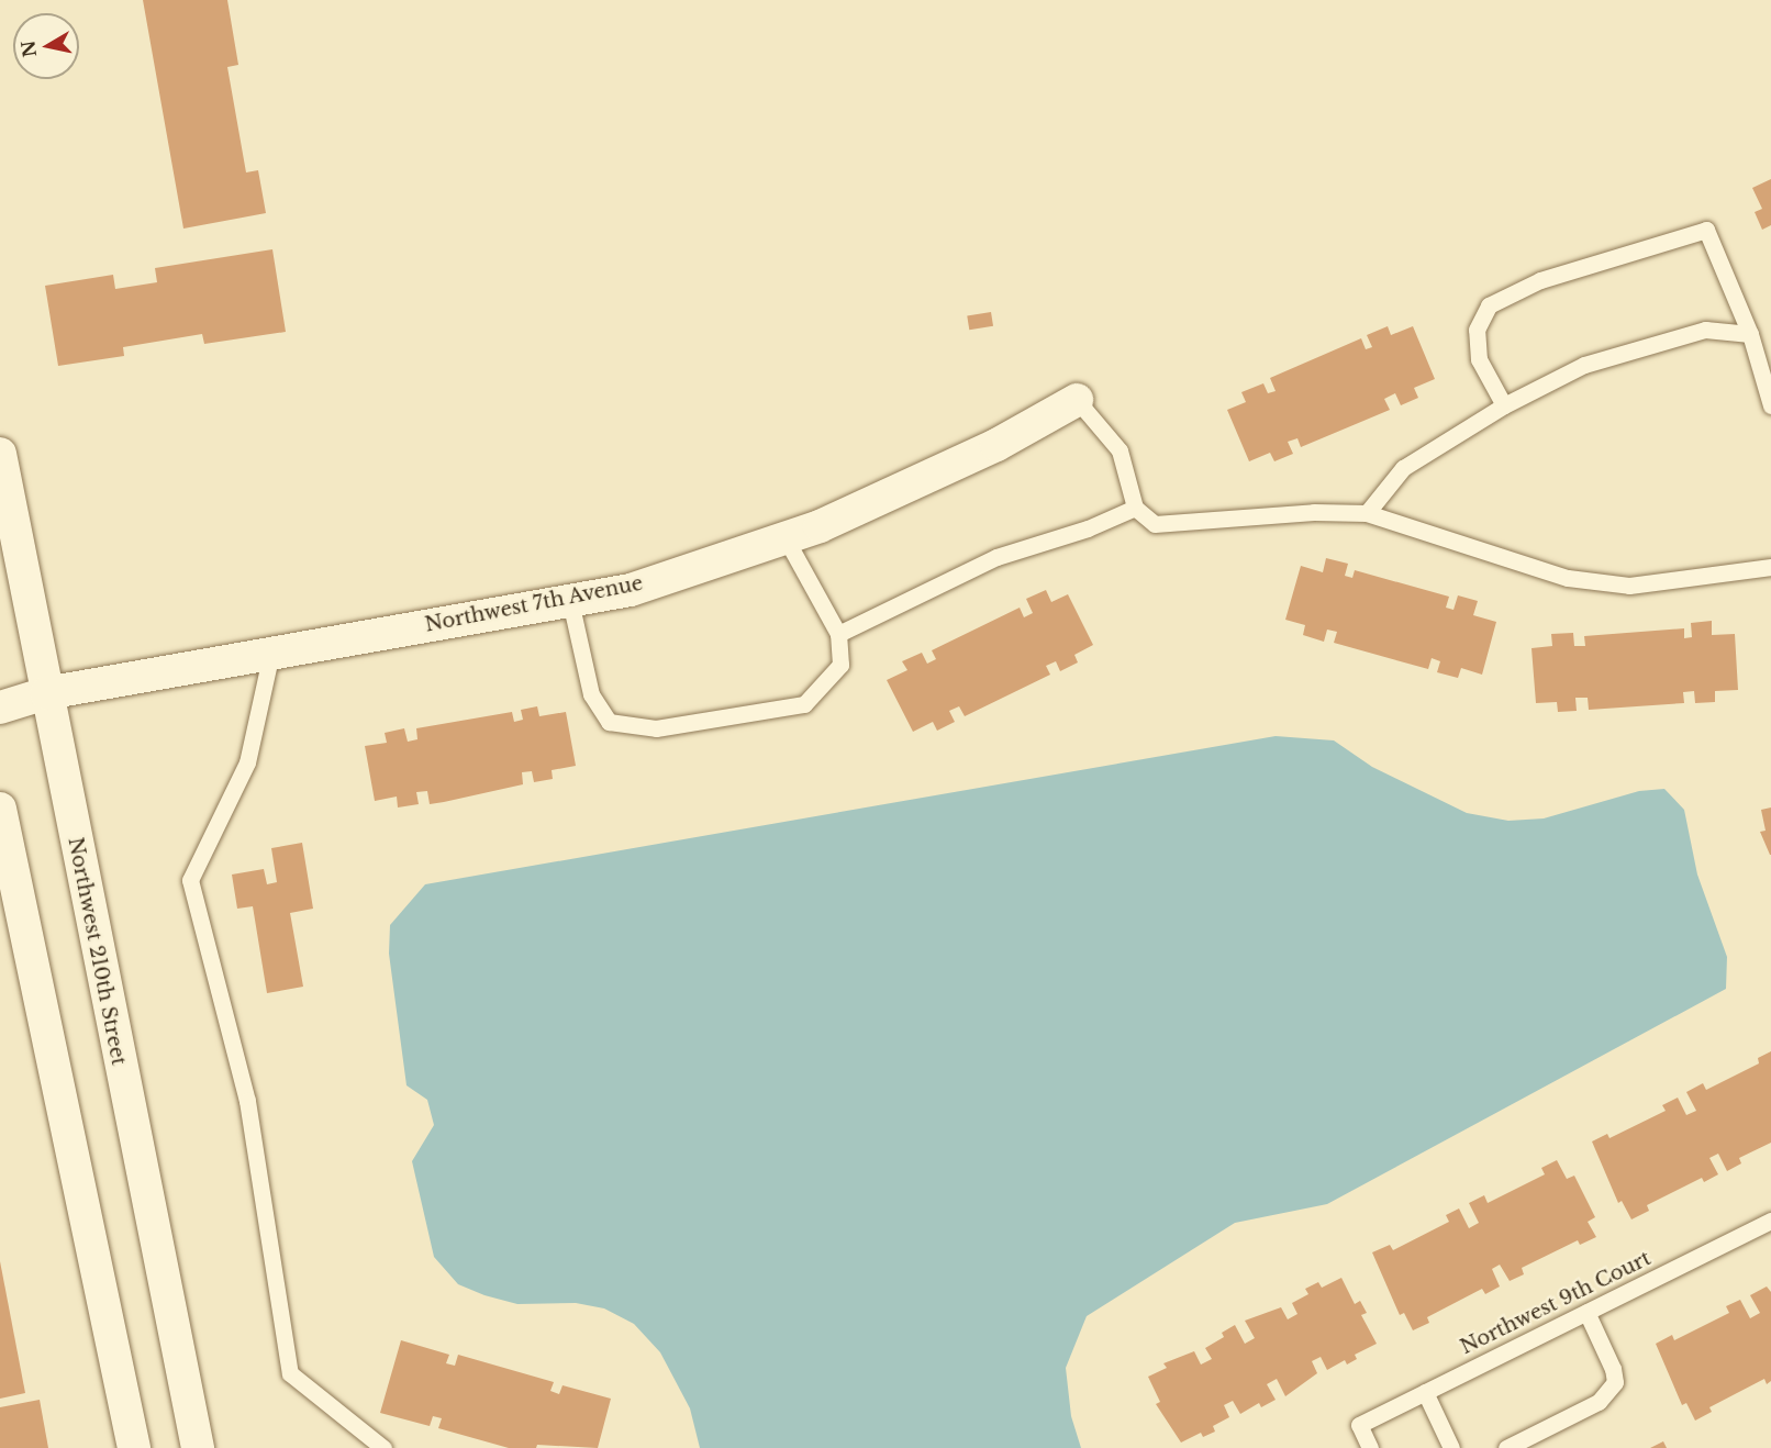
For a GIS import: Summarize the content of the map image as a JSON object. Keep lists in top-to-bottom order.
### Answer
{
  "streets": {
    "street": ["Northwest 7th Avenue", "Northwest 210th Street"],
    "lane": ["Northwest 9th Court"]
  },
  "crossings": [
    ["Northwest 7th Avenue", "Northwest 210th Street"]
  ],
  "north": "left"
}
